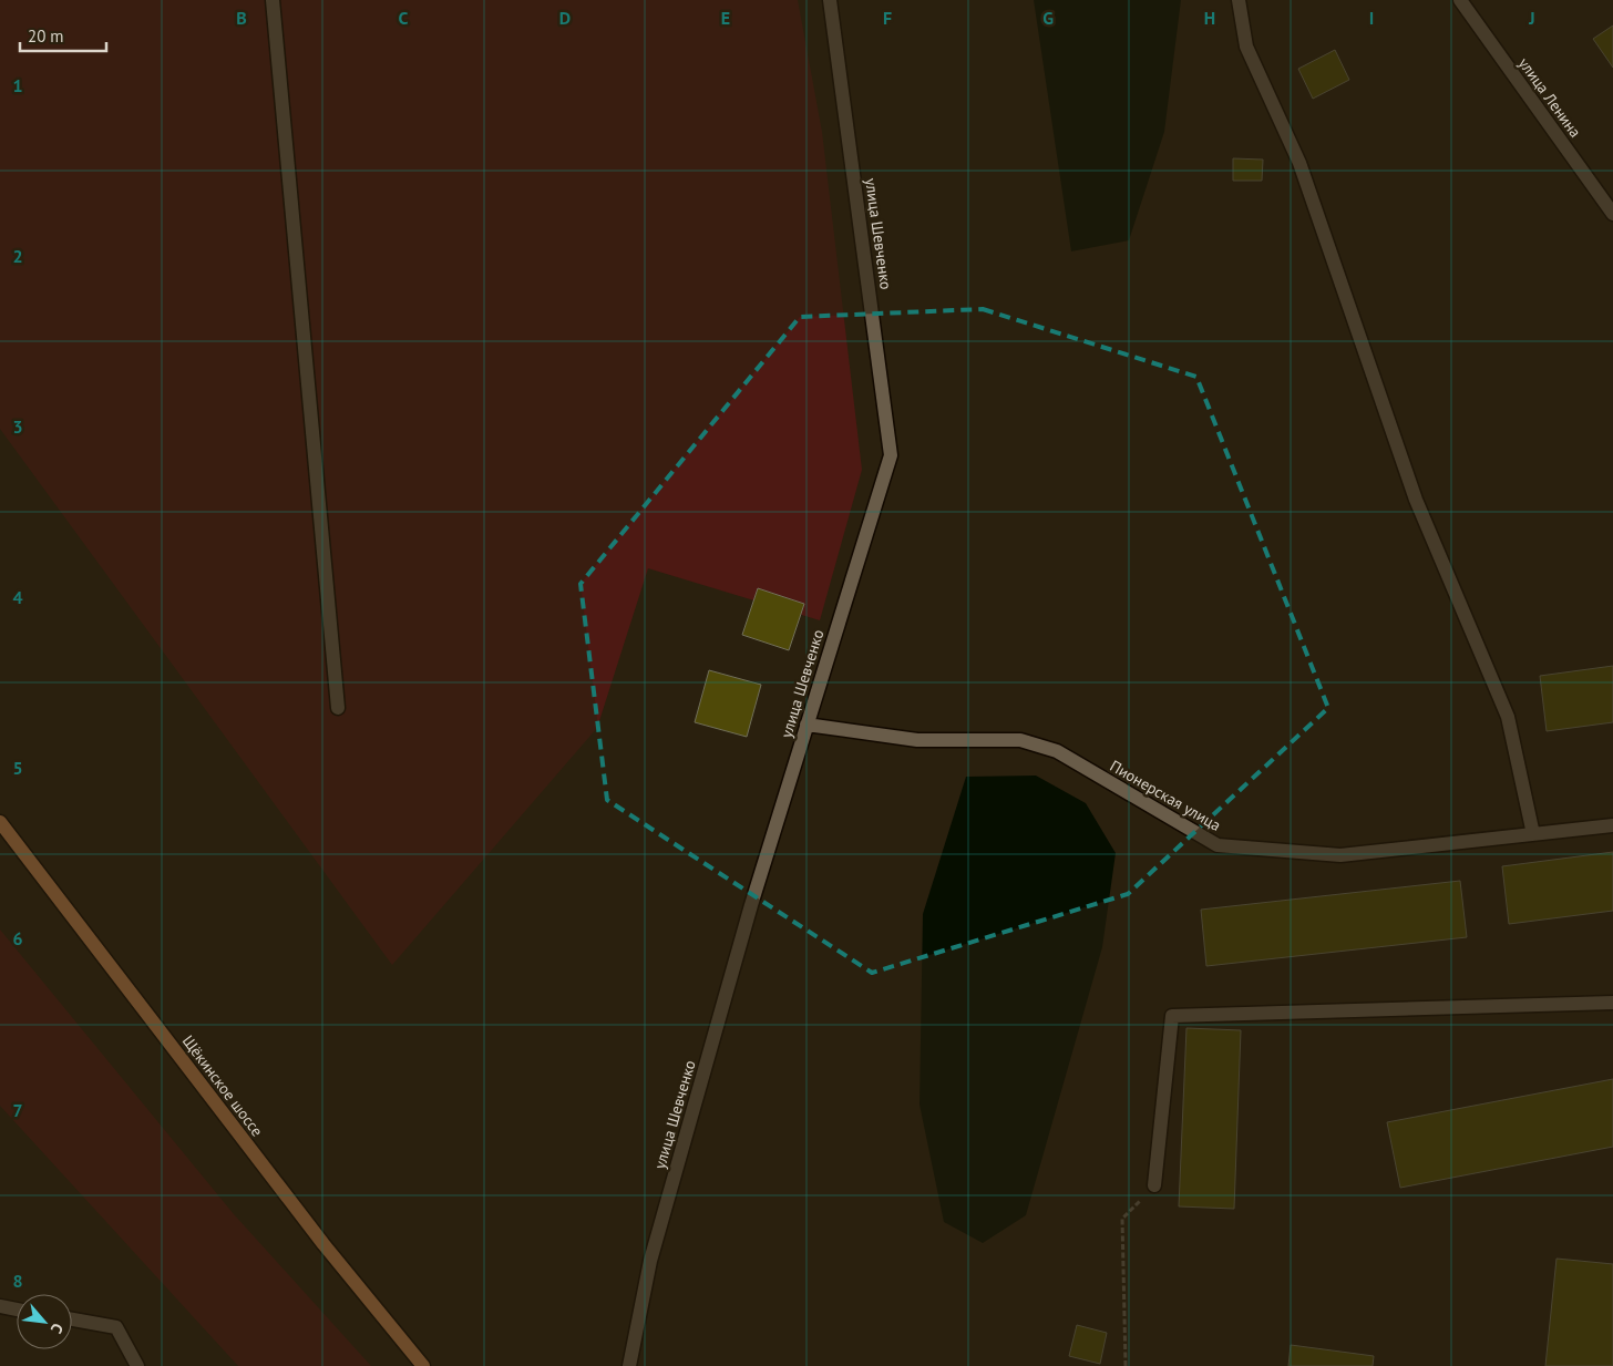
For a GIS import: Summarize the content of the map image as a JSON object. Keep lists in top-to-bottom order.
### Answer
{
  "streets": {
    "main road": ["Щёкинское шоссе"],
    "street": ["улица Ленина", "улица Шевченко", "Пионерская улица"]
  },
  "crossings": [
    ["улица Шевченко", "Пионерская улица"]
  ],
  "scale_bar": "20 m",
  "north": "bottom right",
  "grid": {
    "columns": [
      "B",
      "C",
      "D",
      "E",
      "F",
      "G",
      "H",
      "I",
      "J"
    ],
    "rows": [
      "1",
      "2",
      "3",
      "4",
      "5",
      "6",
      "7",
      "8"
    ]
  }
}
